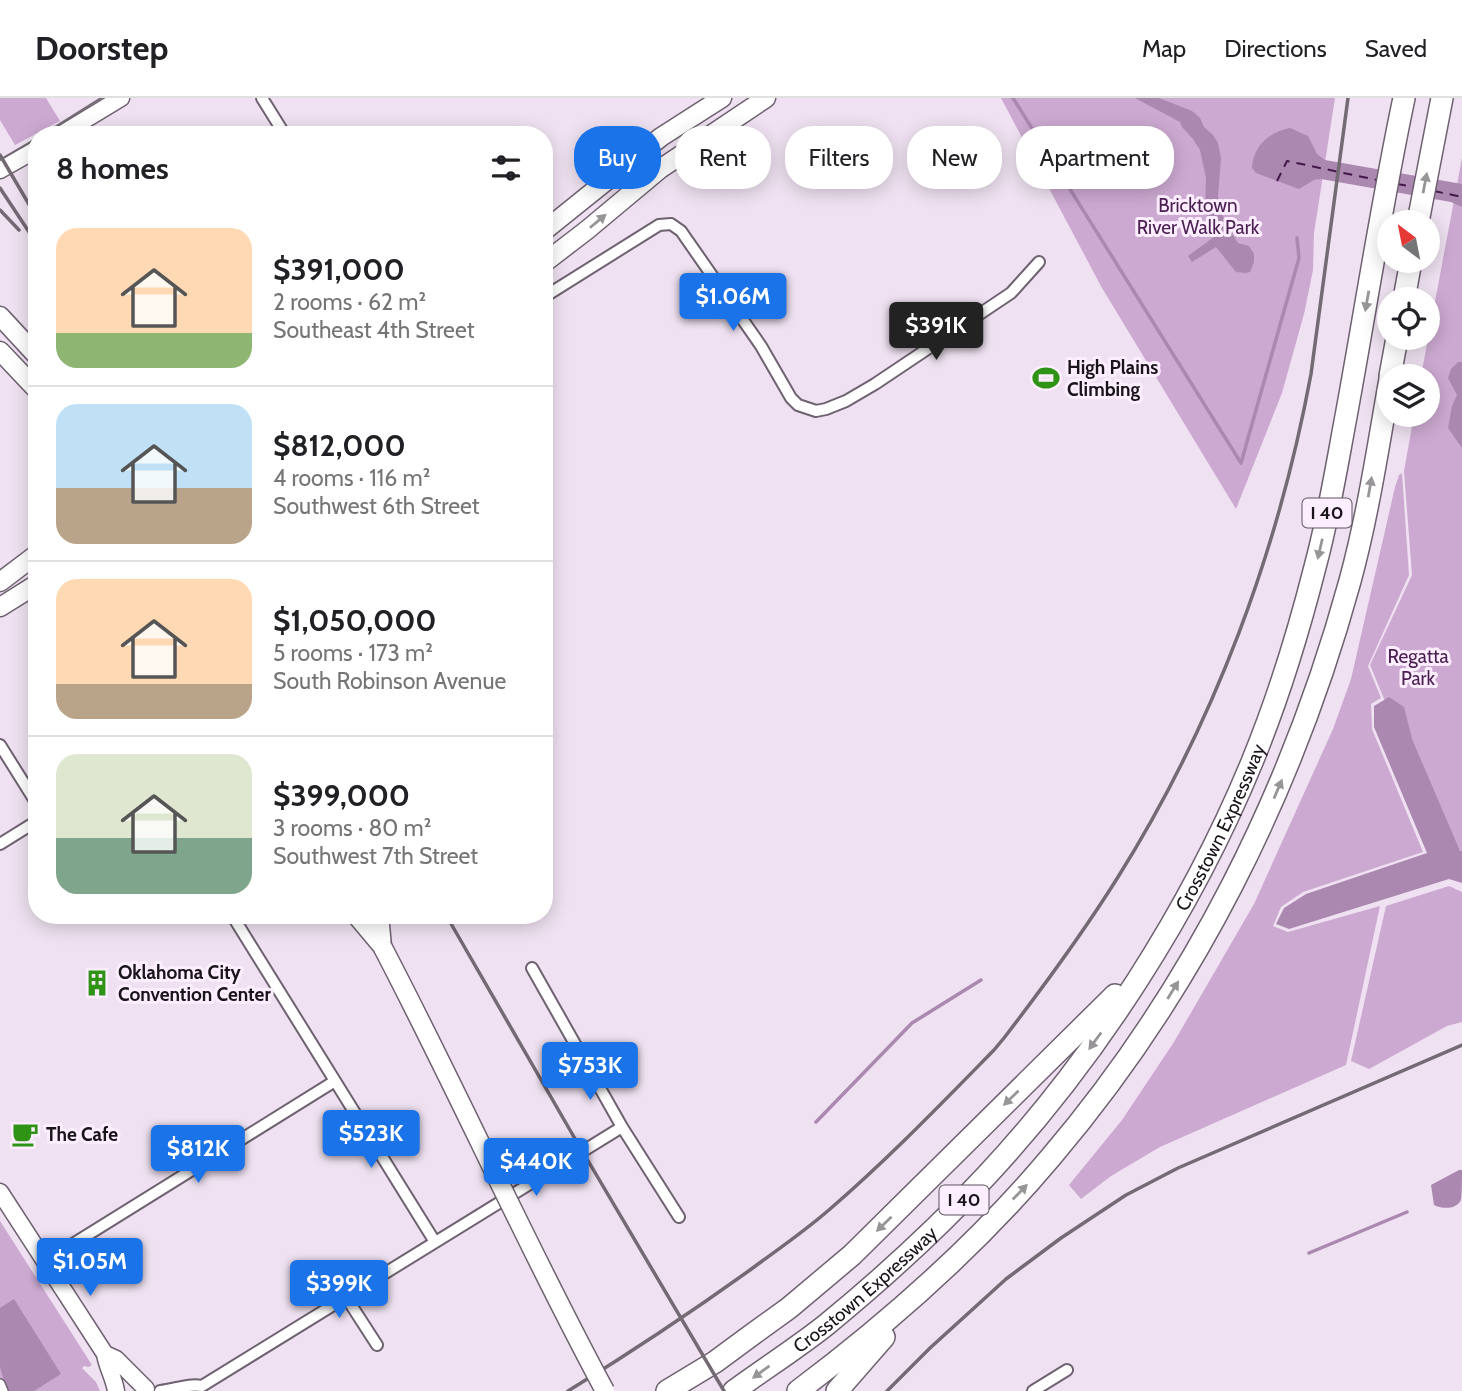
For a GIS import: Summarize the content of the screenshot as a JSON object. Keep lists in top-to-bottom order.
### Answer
{
  "streets": {
    "highway": ["I 40", "Crosstown Expressway"]
  },
  "parks": ["Bricktown River Walk Park", "Regatta Park"],
  "places": {
    "sports": ["High Plains Climbing"],
    "building": ["Oklahoma City Convention Center"],
    "cafe": ["The Cafe"]
  },
  "north": "top left",
  "page": {
    "header": "Doorstep",
    "nav": ["Map", "Directions", "Saved"],
    "chip": [
      "Buy",
      "Rent",
      "Filters",
      "New",
      "Apartment"
    ],
    "heading": "8 homes",
    "list": [
      {
        "name": "$391,000",
        "note": "2 rooms · 62 m² · Southeast 4th Street"
      },
      {
        "name": "$812,000",
        "note": "4 rooms · 116 m² · Southwest 6th Street"
      },
      {
        "name": "$1,050,000",
        "note": "5 rooms · 173 m² · South Robinson Avenue"
      },
      {
        "name": "$399,000",
        "note": "3 rooms · 80 m² · Southwest 7th Street"
      }
    ],
    "price": [
      "$1.06M",
      "$391K",
      "$753K",
      "$523K",
      "$812K",
      "$440K",
      "$1.05M",
      "$399K"
    ]
  }
}
